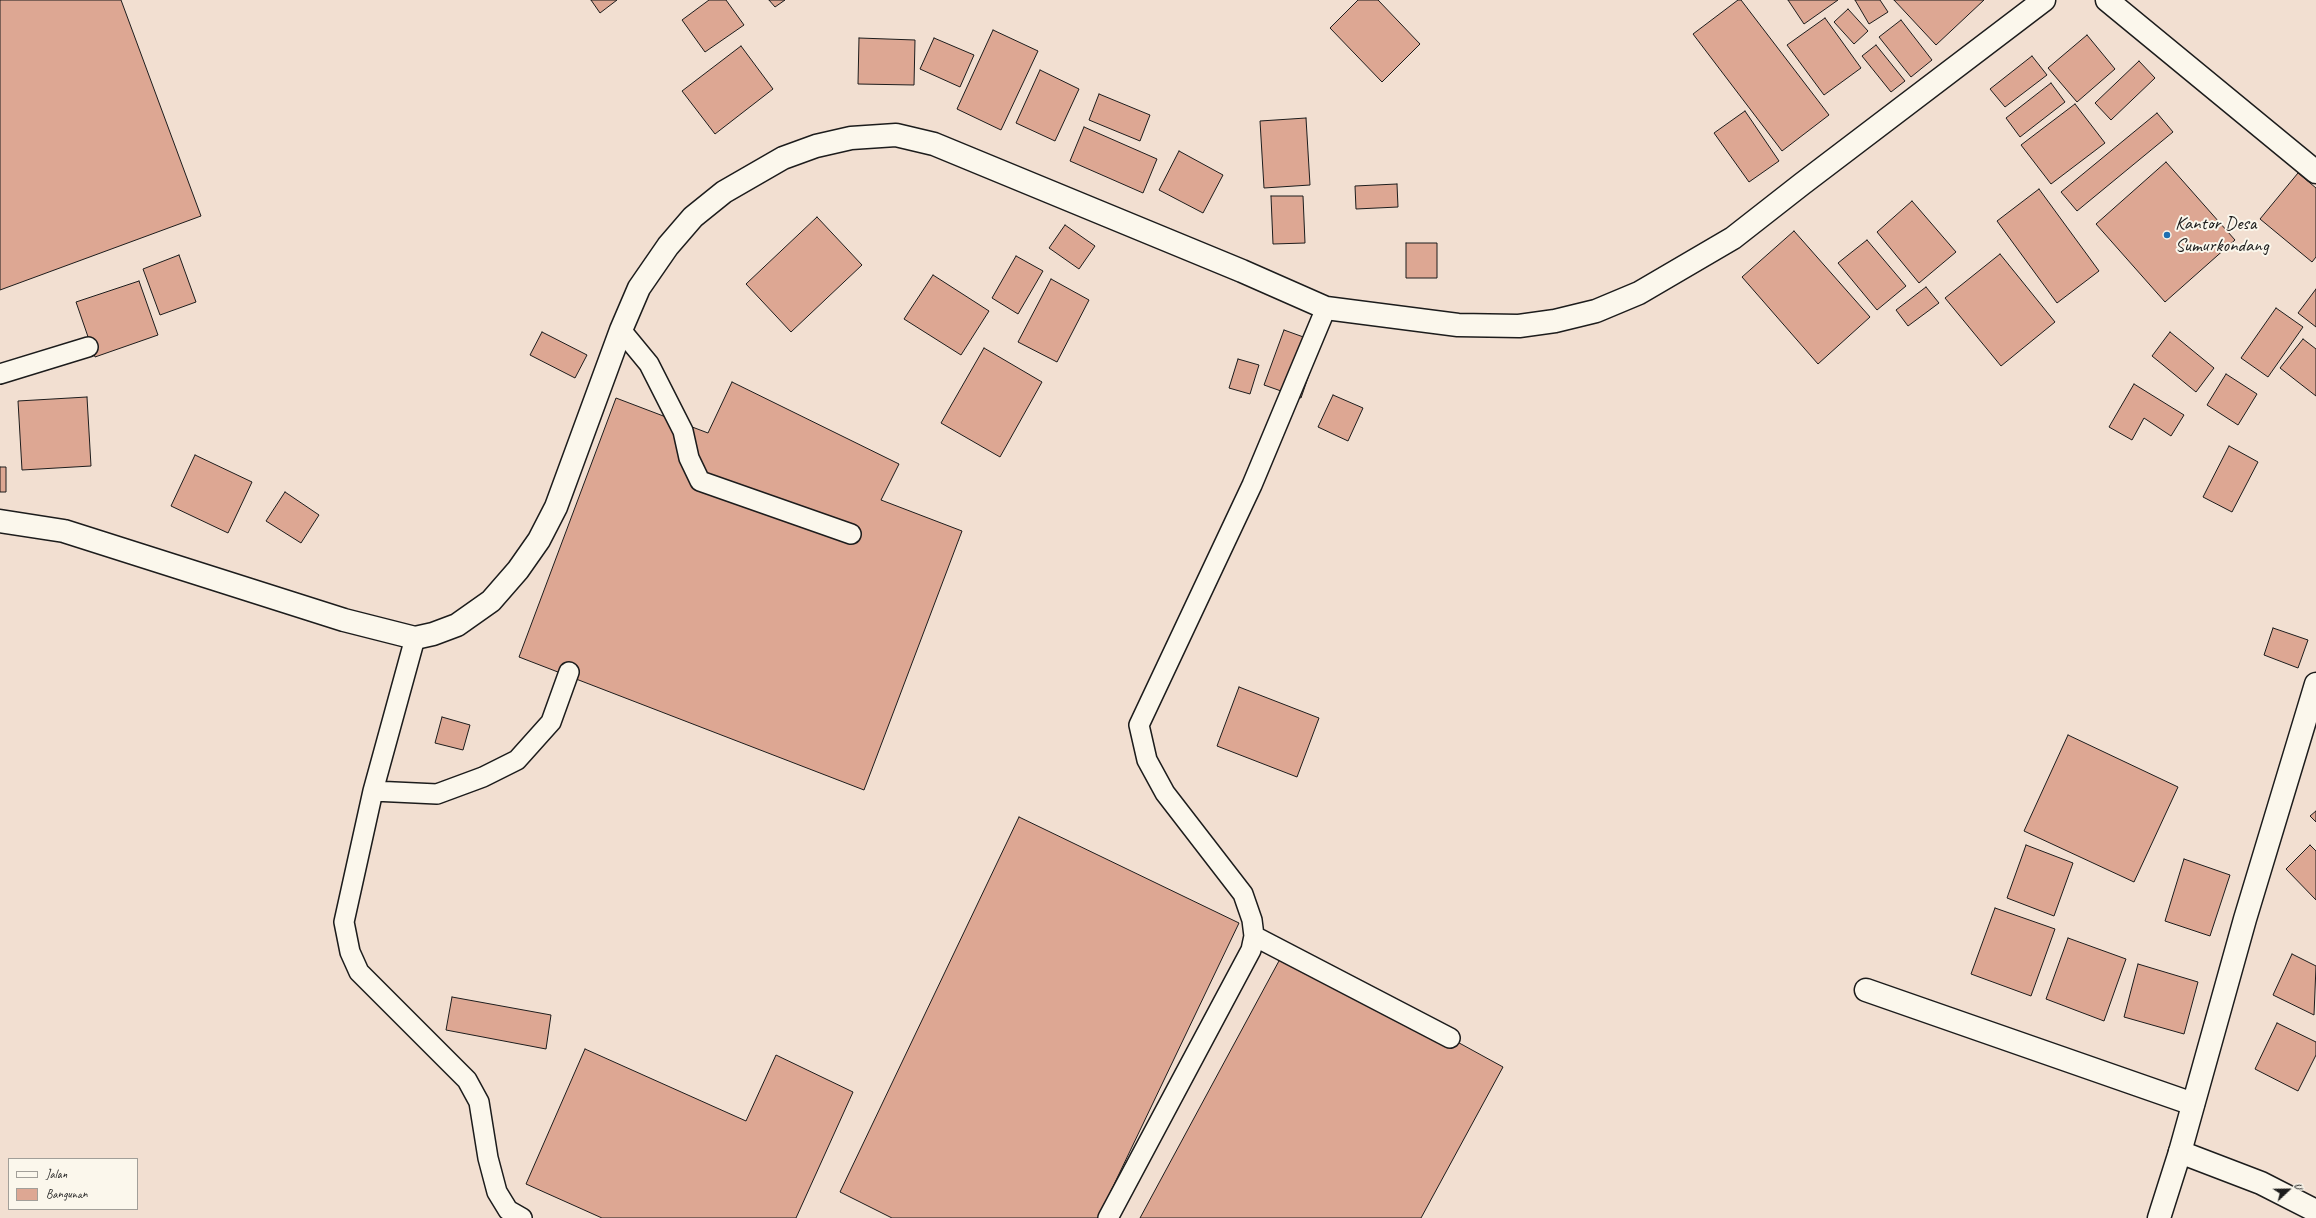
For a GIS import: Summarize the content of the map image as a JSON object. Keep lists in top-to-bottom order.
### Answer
{
  "places": ["Kantor Desa Sumurkondang"],
  "legend": ["Jalan", "Bangunan"],
  "north": "right"
}
